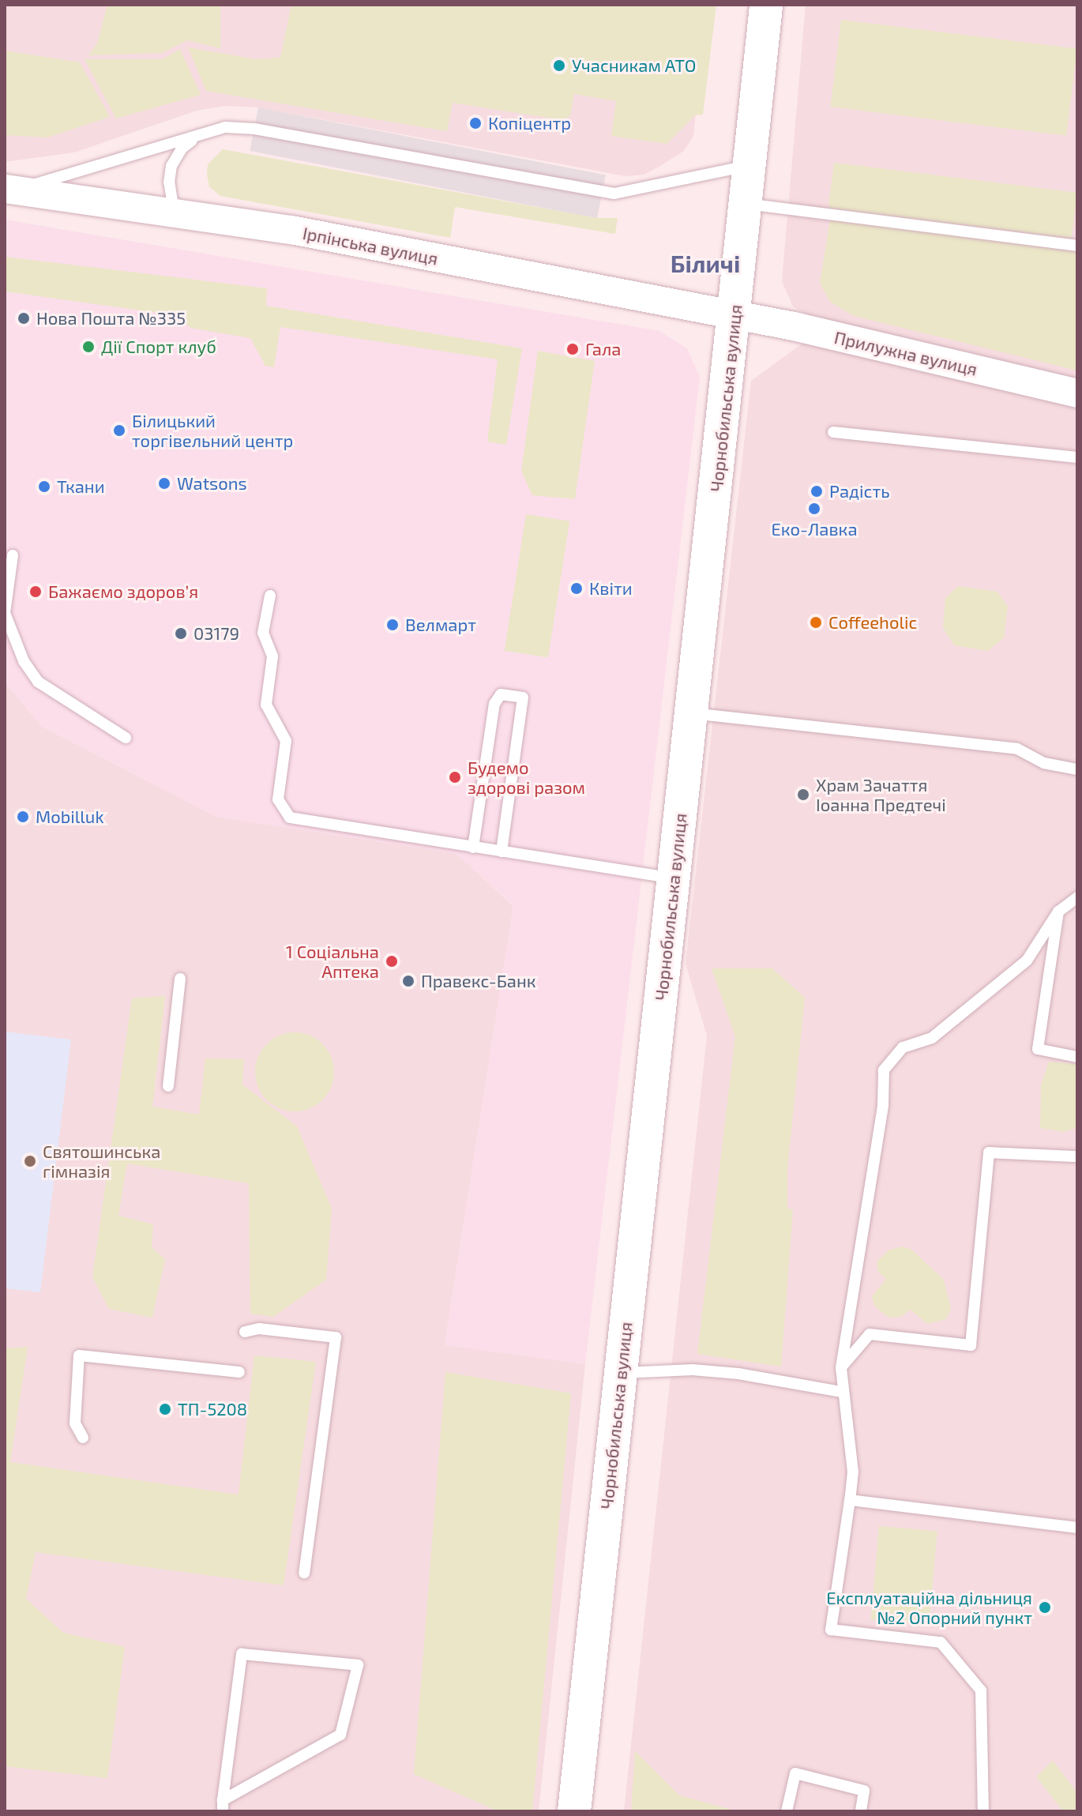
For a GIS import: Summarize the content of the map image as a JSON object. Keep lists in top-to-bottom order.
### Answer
{
  "streets": {
    "main road": ["Чорнобильська вулиця"],
    "street": ["Ірпінська вулиця", "Прилужна вулиця"]
  },
  "crossings": [
    ["Ірпінська вулиця", "Прилужна вулиця"],
    ["Ірпінська вулиця", "Чорнобильська вулиця"],
    ["Прилужна вулиця", "Чорнобильська вулиця"]
  ],
  "districts": ["Біличі"],
  "places": [
    "Учасникам АТО",
    "Копіцентр",
    "Нова Пошта №335",
    "Дії Спорт клуб",
    "Гала",
    "Білицький торгівельний центр",
    "Watsons",
    "Ткани",
    "Радість",
    "Еко-Лавка",
    "Квіти",
    "Бажаємо здоровʼя",
    "Coffeeholic",
    "Велмарт",
    "03179",
    "Будемо здорові разом",
    "Храм Зачаття Іоанна Предтечі",
    "Mobilluk",
    "1 Соціальна Аптека",
    "Правекс-Банк",
    "Святошинська гімназія",
    "ТП-5208",
    "Експлуатаційна дільниця №2 Опорний пункт"
  ]
}
